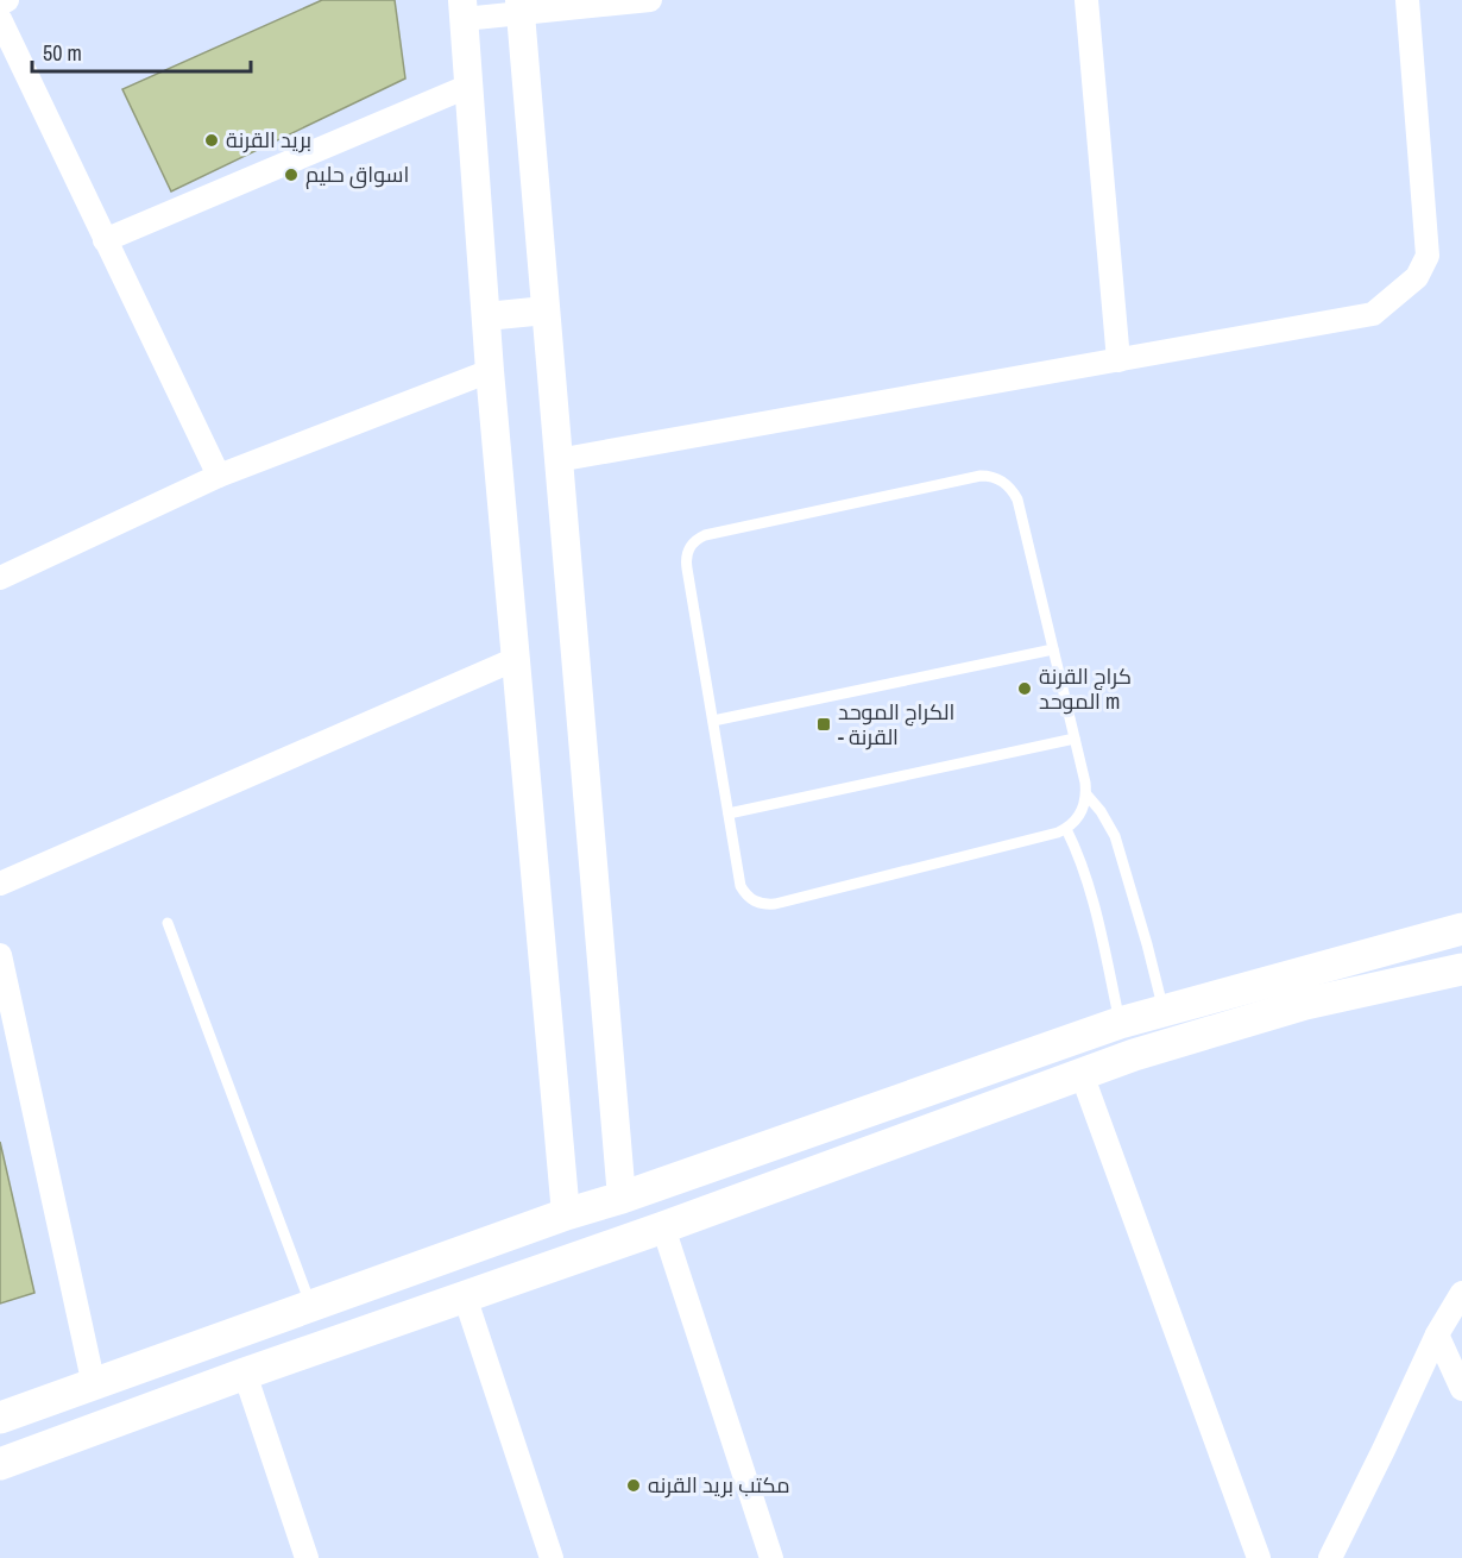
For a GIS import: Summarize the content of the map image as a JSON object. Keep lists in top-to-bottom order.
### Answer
{
  "places": {
    "other": [
      "بريد القرنة",
      "اسواق حليم",
      "كراج القرنة الموحد m",
      "مكتب بريد القرنه"
    ],
    "transit": ["الكراج الموحد - القرنة"]
  },
  "scale_bar": "50 m"
}
